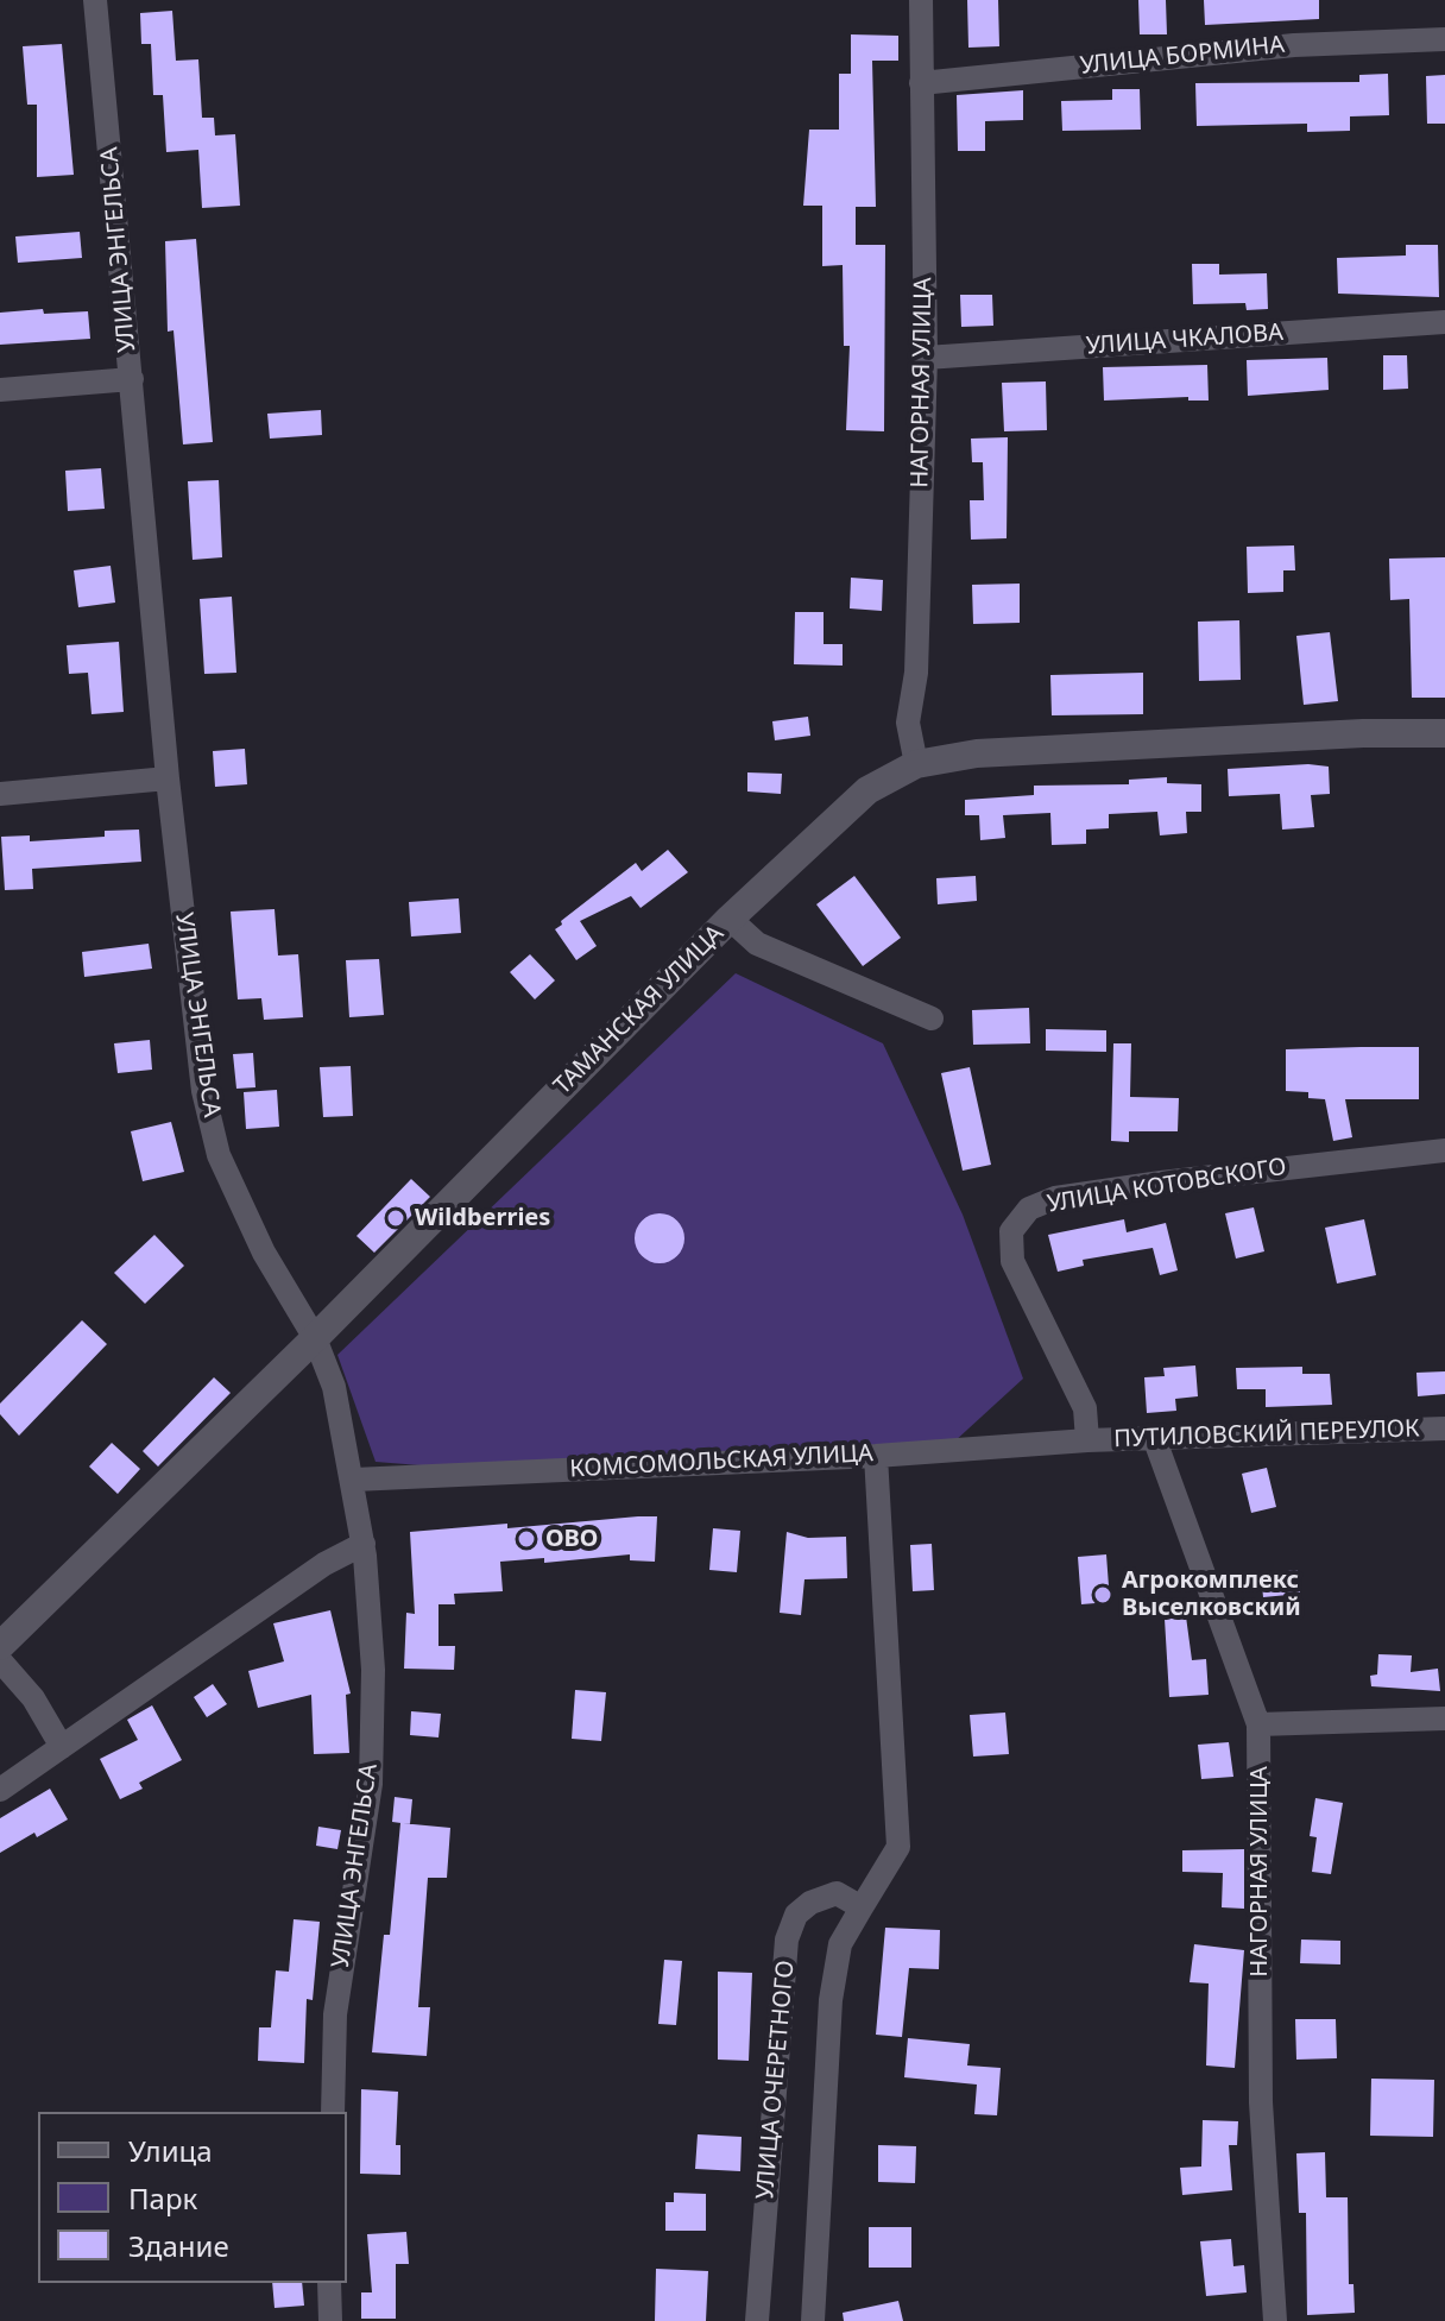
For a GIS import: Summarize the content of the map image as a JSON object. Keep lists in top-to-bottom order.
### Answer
{
  "streets": {
    "street": [
      "УЛИЦА БОРМИНА",
      "УЛИЦА ЭНГЕЛЬСА",
      "УЛИЦА ЧКАЛОВА",
      "НАГОРНАЯ УЛИЦА",
      "ТАМАНСКАЯ УЛИЦА",
      "УЛИЦА КОТОВСКОГО",
      "ПУТИЛОВСКИЙ ПЕРЕУЛОК",
      "КОМСОМОЛЬСКАЯ УЛИЦА",
      "УЛИЦА ОЧЕРЕТНОГО"
    ]
  },
  "crossings": [
    ["УЛИЦА БОРМИНА", "НАГОРНАЯ УЛИЦА"],
    ["УЛИЦА ЭНГЕЛЬСА", "ТАМАНСКАЯ УЛИЦА"],
    ["УЛИЦА ЭНГЕЛЬСА", "КОМСОМОЛЬСКАЯ УЛИЦА"],
    ["УЛИЦА ЧКАЛОВА", "НАГОРНАЯ УЛИЦА"],
    ["НАГОРНАЯ УЛИЦА", "ТАМАНСКАЯ УЛИЦА"],
    ["НАГОРНАЯ УЛИЦА", "ПУТИЛОВСКИЙ ПЕРЕУЛОК"],
    ["УЛИЦА КОТОВСКОГО", "ПУТИЛОВСКИЙ ПЕРЕУЛОК"],
    ["УЛИЦА КОТОВСКОГО", "КОМСОМОЛЬСКАЯ УЛИЦА"],
    ["ПУТИЛОВСКИЙ ПЕРЕУЛОК", "КОМСОМОЛЬСКАЯ УЛИЦА"],
    ["КОМСОМОЛЬСКАЯ УЛИЦА", "УЛИЦА ОЧЕРЕТНОГО"]
  ],
  "places": ["Wildberries", "ОВО", "Агрокомплекс Выселковский"],
  "legend": ["Улица", "Парк", "Здание"]
}
